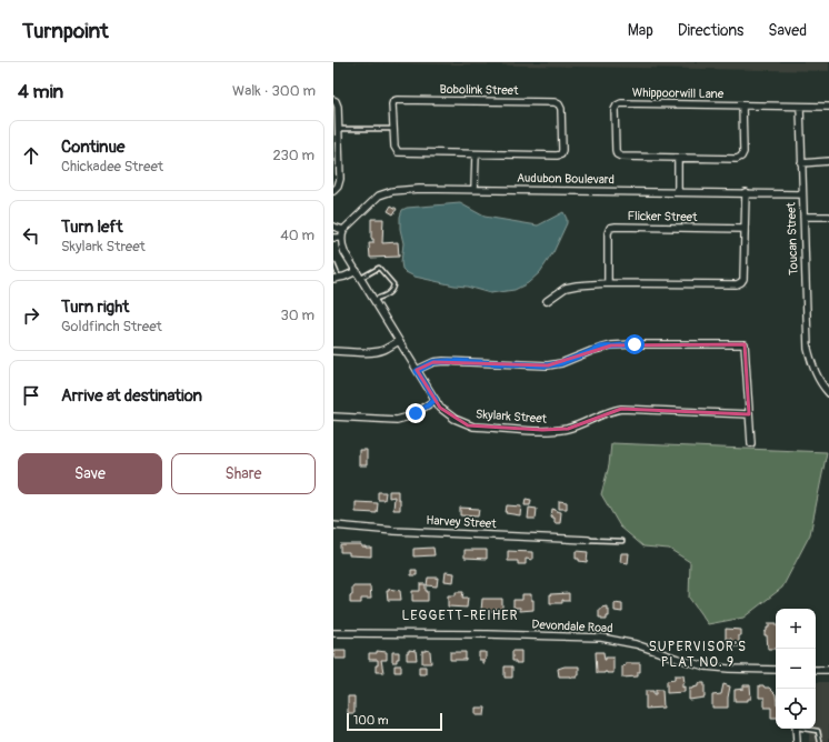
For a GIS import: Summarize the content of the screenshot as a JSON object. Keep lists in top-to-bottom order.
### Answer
{
  "streets": {
    "street": [
      "Bobolink Street",
      "Whippoorwill Lane",
      "Audubon Boulevard",
      "Flicker Street",
      "Toucan Street",
      "Skylark Street",
      "Harvey Street",
      "Devondale Road"
    ]
  },
  "crossings": [
    ["Whippoorwill Lane", "Toucan Street"],
    ["Audubon Boulevard", "Toucan Street"]
  ],
  "districts": ["LEGGETT-REIHER", "SUPERVISOR'S PLAT NO. 9"],
  "scale_bar": "100 m",
  "page": {
    "header": "Turnpoint",
    "nav": ["Map", "Directions", "Saved"],
    "heading": ["4 min", "Walk · 300 m"],
    "list": [
      ["Continue", "Chickadee Street", "230 m"],
      ["Turn left", "Skylark Street", "40 m"],
      ["Turn right", "Goldfinch Street", "30 m"],
      "Arrive at destination"
    ],
    "buttons": ["Save", "Share"],
    "map_buttons": ["+", "−"],
    "scale": "100 m"
  }
}
